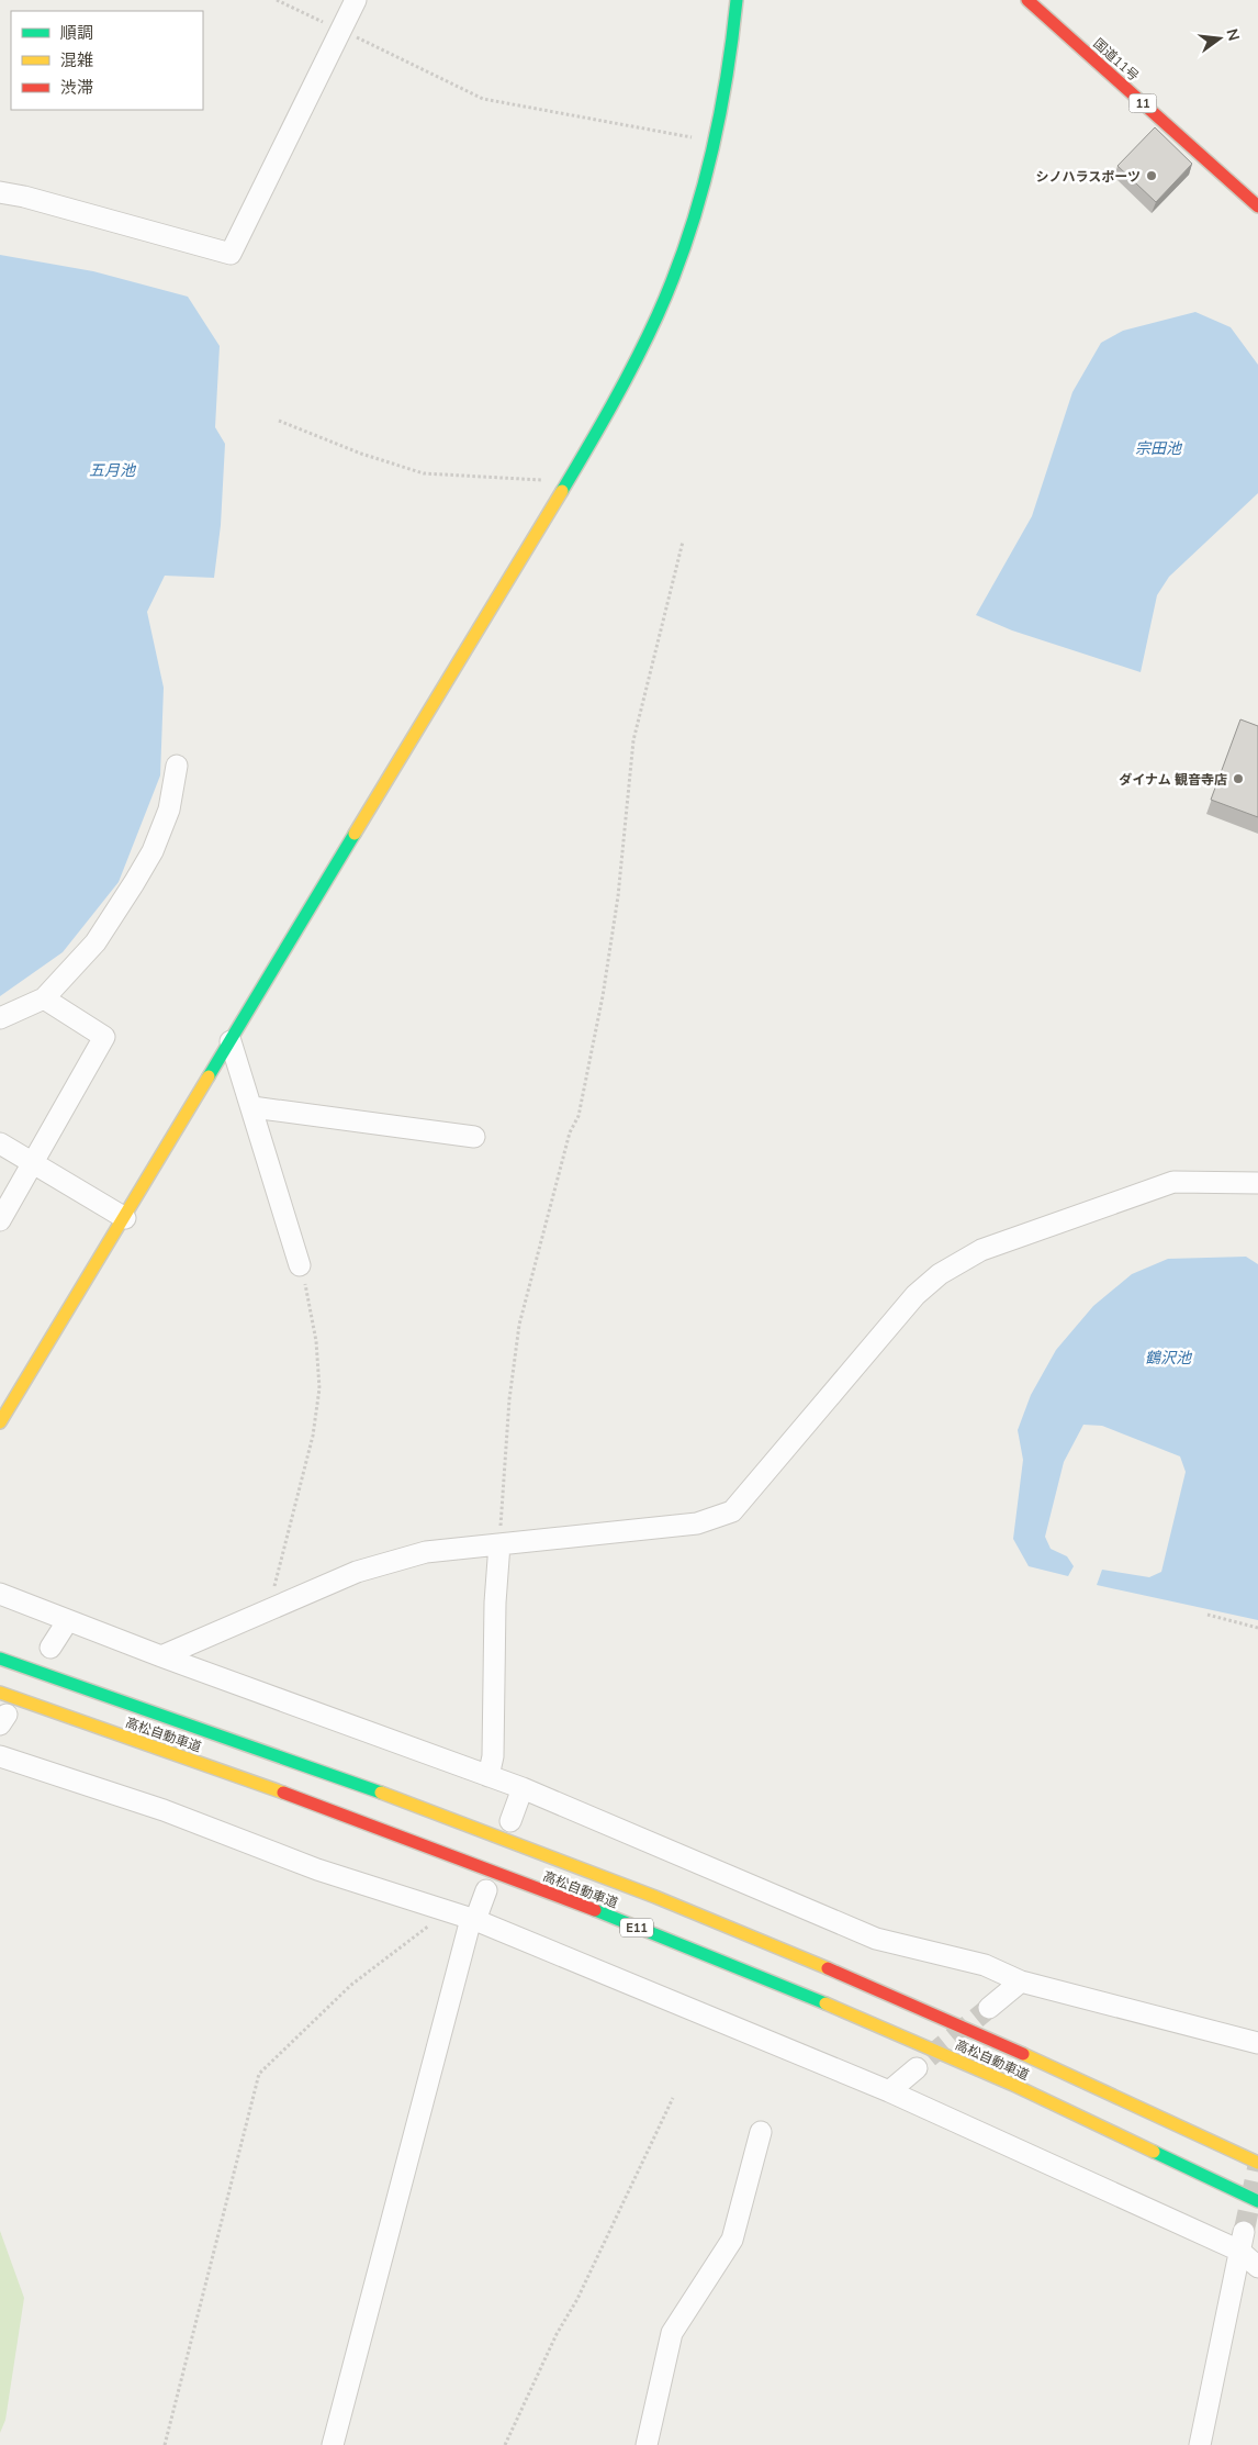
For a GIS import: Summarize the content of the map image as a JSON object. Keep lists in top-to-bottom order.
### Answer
{
  "streets": {
    "main road": [
      "国道11号",
      "11",
      "高松自動車道",
      "E11"
    ]
  },
  "water": ["宗田池", "五月池", "鶴沢池"],
  "places": ["シノハラスポーツ", "ダイナム 観音寺店"],
  "legend": ["順調", "混雑", "渋滞"],
  "north": "right"
}
